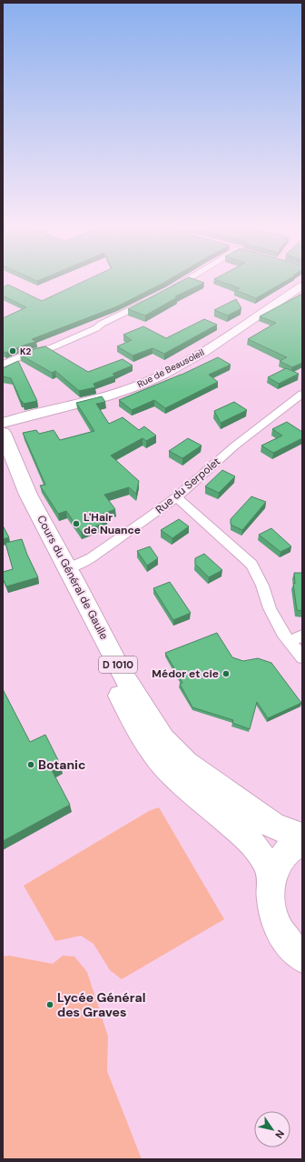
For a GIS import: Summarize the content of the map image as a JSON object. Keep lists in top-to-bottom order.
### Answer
{
  "streets": {
    "main road": ["Cours du Général de Gaulle", "D 1010"],
    "street": ["Rue de Beausoleil", "Rue du Serpolet"]
  },
  "crossings": [
    ["Rue du Serpolet", "Cours du Général de Gaulle"]
  ],
  "places": [
    "K2",
    "L'Hair de Nuance",
    "Médor et cie",
    "Botanic",
    "Lycée Général des Graves"
  ],
  "north": "bottom right"
}
